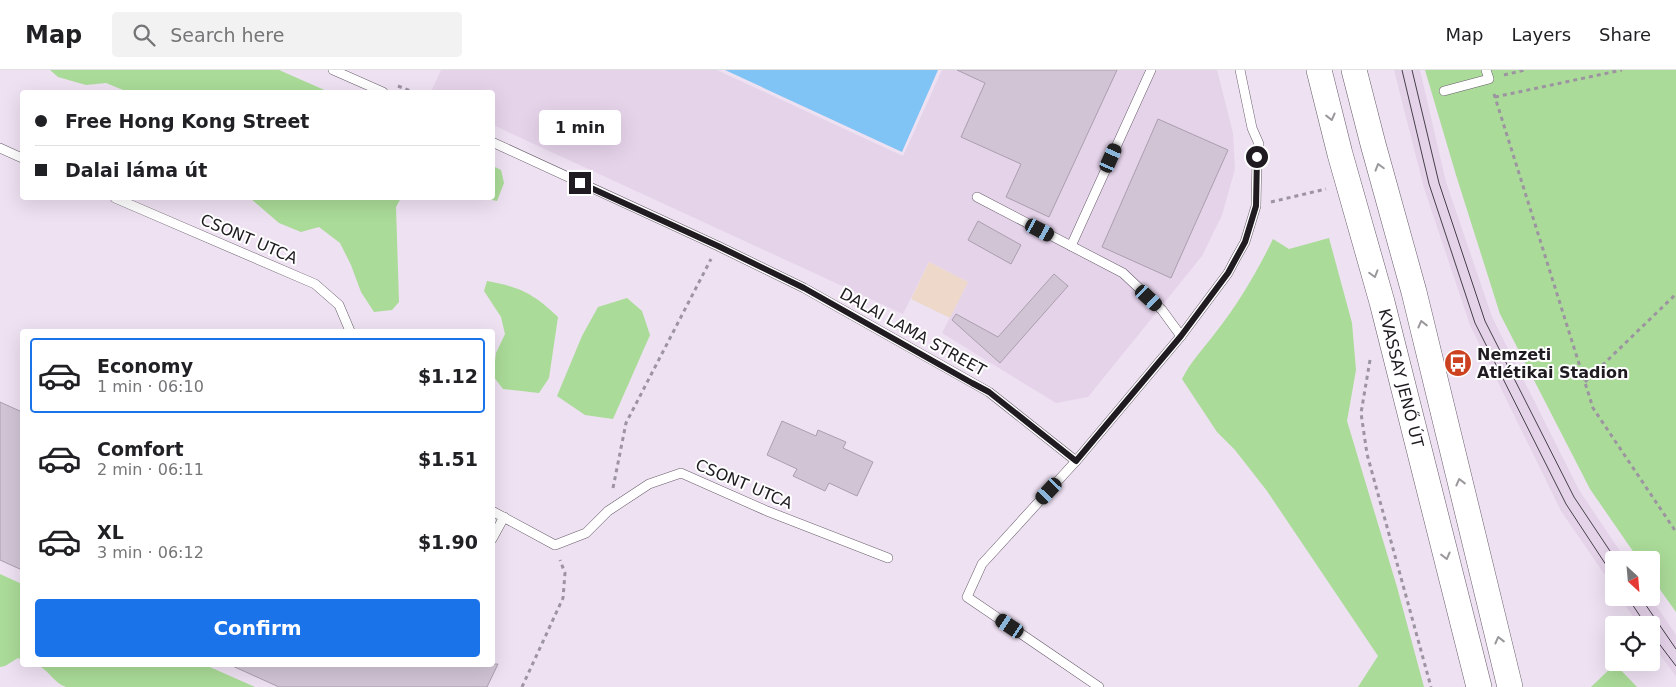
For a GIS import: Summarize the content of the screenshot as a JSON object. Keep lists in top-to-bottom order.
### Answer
{
  "streets": {
    "main road": ["KVASSAY JENŐ ÚT"],
    "lane": ["CSONT UTCA"]
  },
  "places": {
    "bus stop": ["Nemzeti Atlétikai Stadion"]
  },
  "north": "bottom right",
  "page": {
    "header": "Map",
    "search": "Search here",
    "nav": ["Map", "Layers", "Share"],
    "banner": ["Free Hong Kong Street", "Dalai láma út"],
    "bubble": "1 min",
    "list": [
      {
        "name": "Economy",
        "note": "1 min · 06:10",
        "value": "$1.12"
      },
      {
        "name": "Comfort",
        "note": "2 min · 06:11",
        "value": "$1.51"
      },
      {
        "name": "XL",
        "note": "3 min · 06:12",
        "value": "$1.90"
      }
    ],
    "buttons": "Confirm"
  }
}
